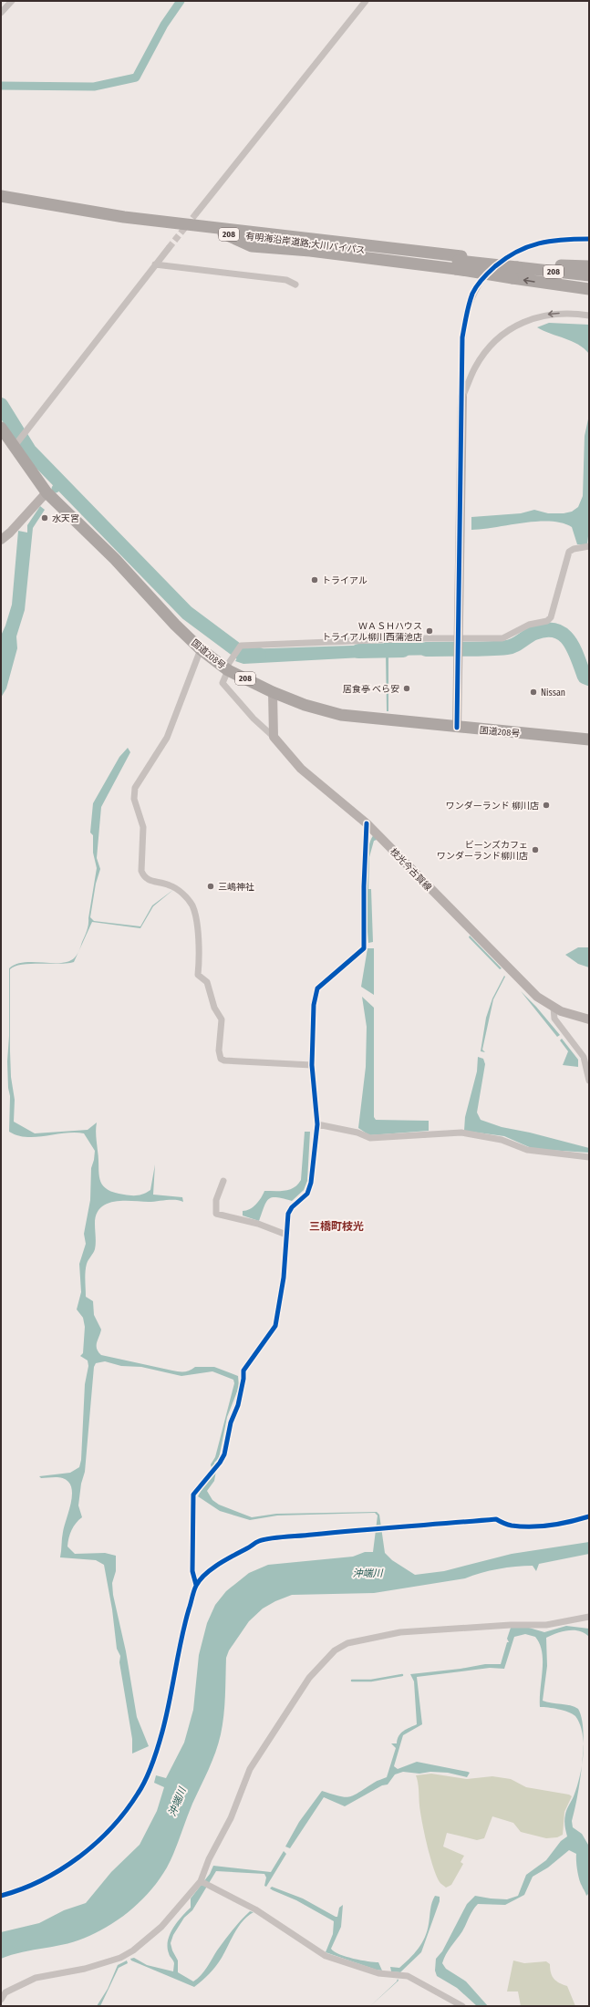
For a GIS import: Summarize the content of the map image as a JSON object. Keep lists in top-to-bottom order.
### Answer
{
  "streets": {
    "highway": ["208", "有明海沿岸道路;大川バイパス", "国道208号"],
    "main road": ["枝光今古賀線"]
  },
  "crossings": [
    ["208", "有明海沿岸道路;大川バイパス"]
  ],
  "districts": ["三橋町枝光"],
  "water": ["沖端川"],
  "places": [
    "水天宮",
    "トライアル",
    "ＷＡＳＨハウス トライアル柳川西蒲池店",
    "居食亭 べら安",
    "Nissan",
    "ワンダーランド 柳川店",
    "ビーンズカフェ ワンダーランド柳川店",
    "三嶋神社"
  ]
}
